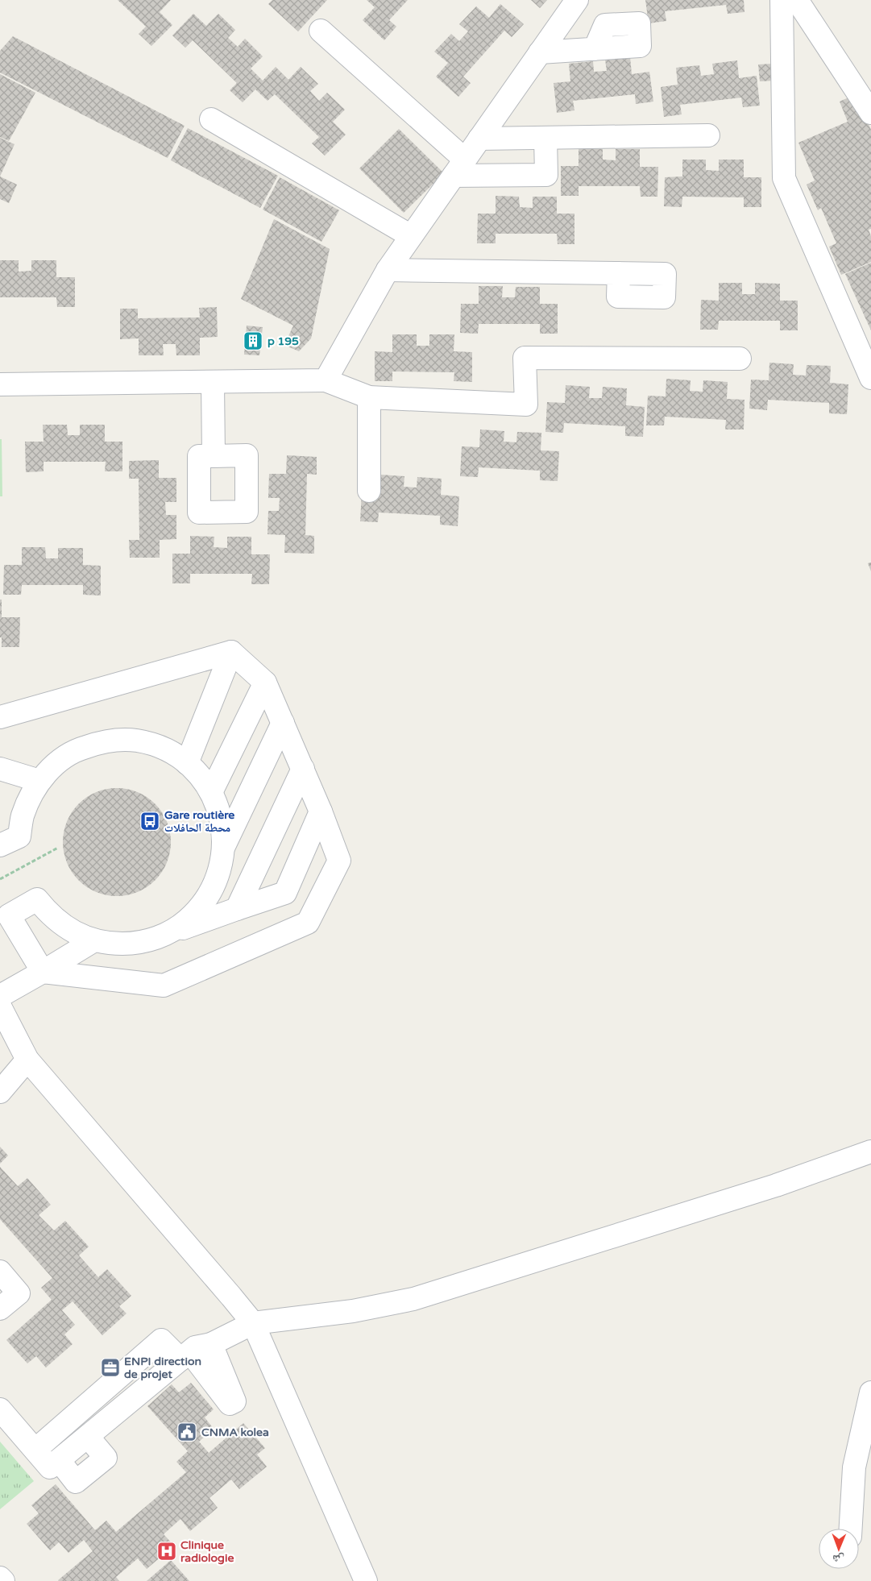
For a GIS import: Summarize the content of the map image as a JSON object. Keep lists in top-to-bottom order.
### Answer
{
  "places": {
    "building": ["p 195"],
    "bus stop": ["Gare routière محطة الحافلات"],
    "office": ["ENPI direction de projet"],
    "public building": ["CNMA kolea"],
    "hospital": ["Clinique radiologie"]
  },
  "north": "bottom"
}
